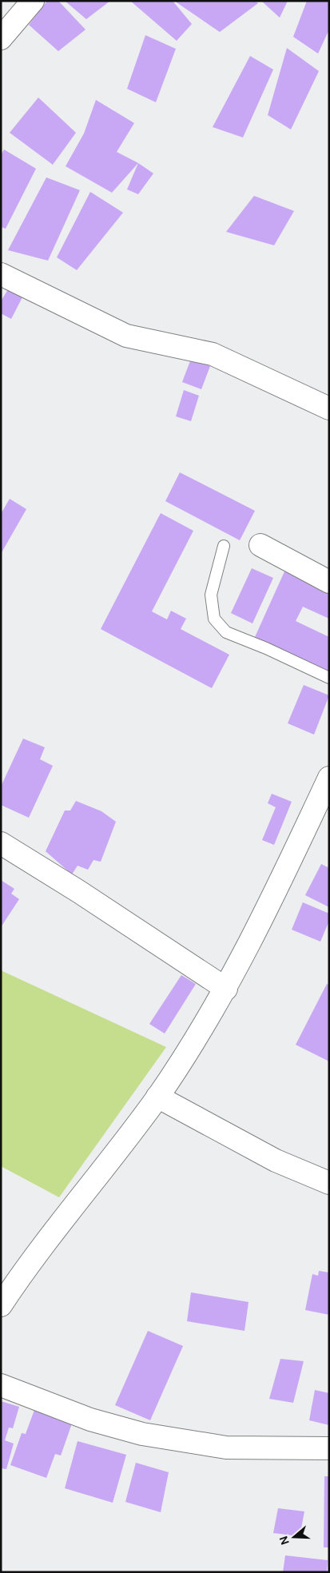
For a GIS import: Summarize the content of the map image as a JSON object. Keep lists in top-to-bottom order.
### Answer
{
  "north": "left"
}
